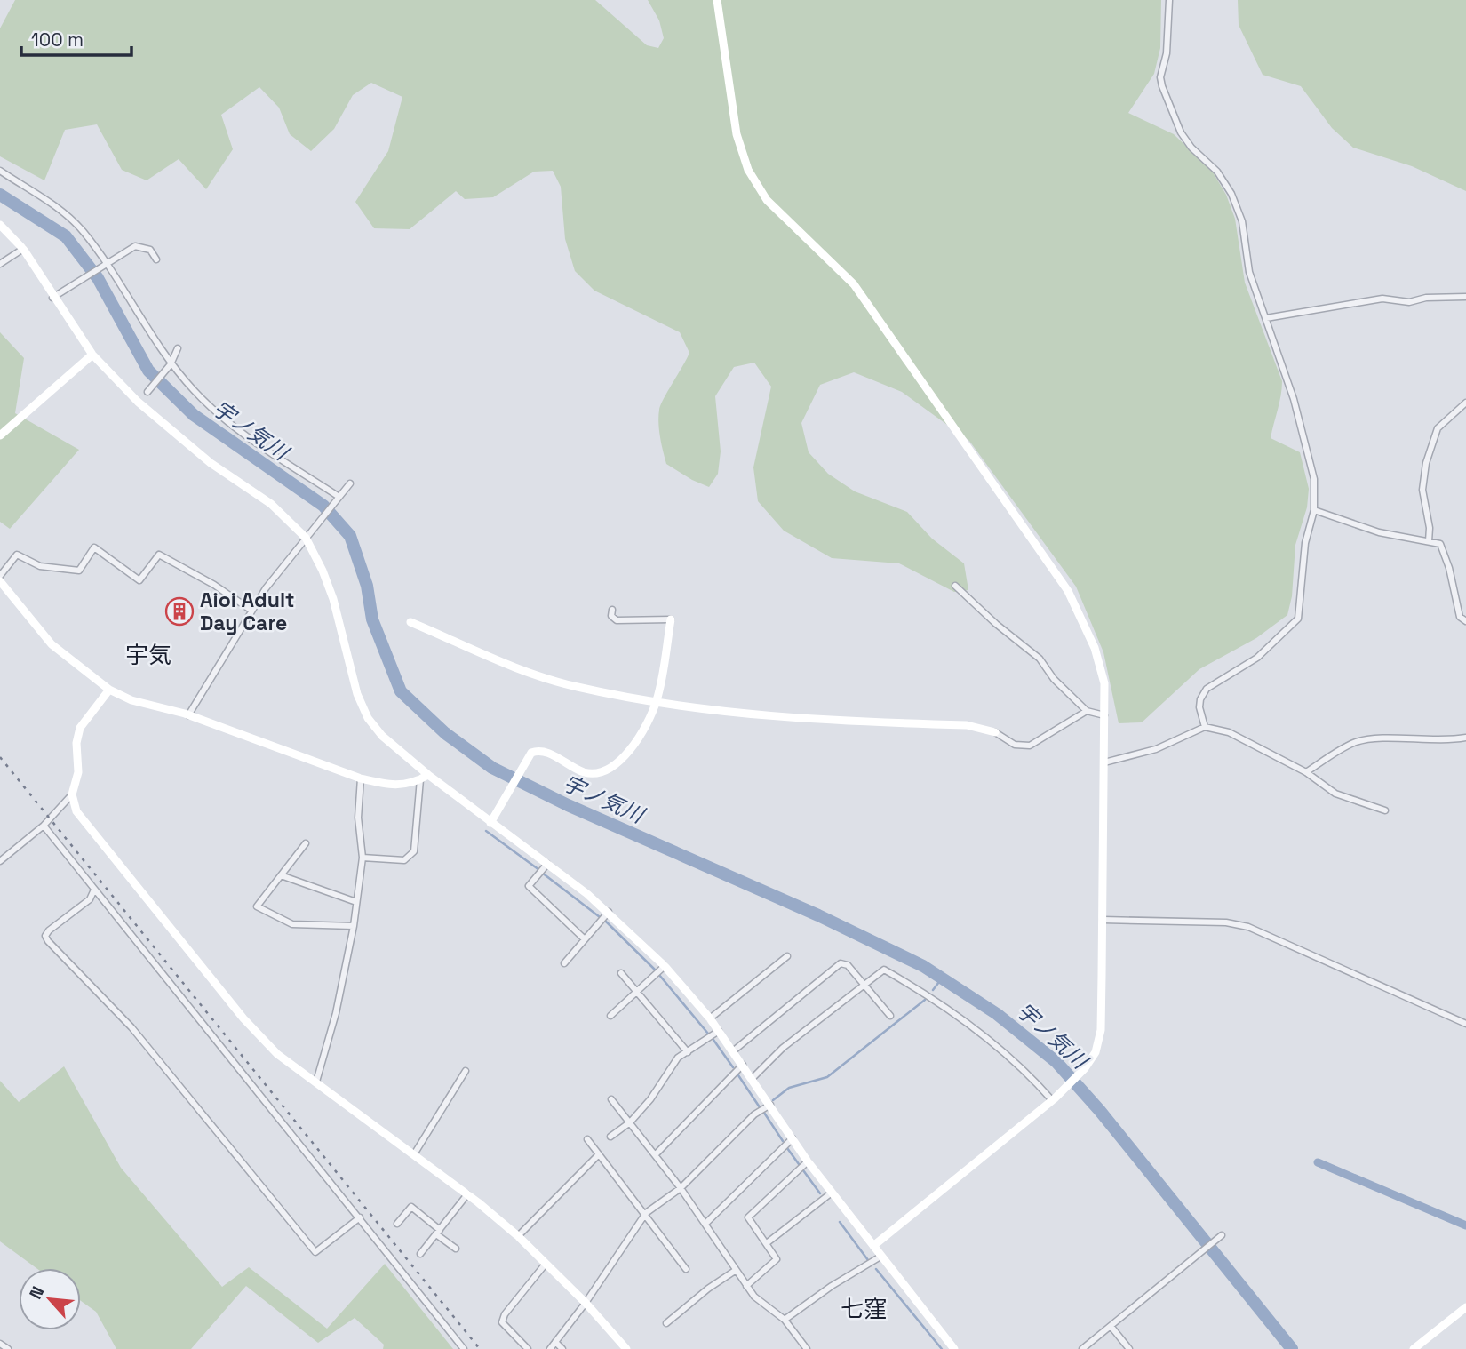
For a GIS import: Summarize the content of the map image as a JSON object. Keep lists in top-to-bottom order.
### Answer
{
  "districts": ["宇気", "七窪"],
  "water": ["宇ノ気川"],
  "places": {
    "building": ["Aioi Adult Day Care"]
  },
  "scale_bar": "100 m",
  "north": "top left"
}
